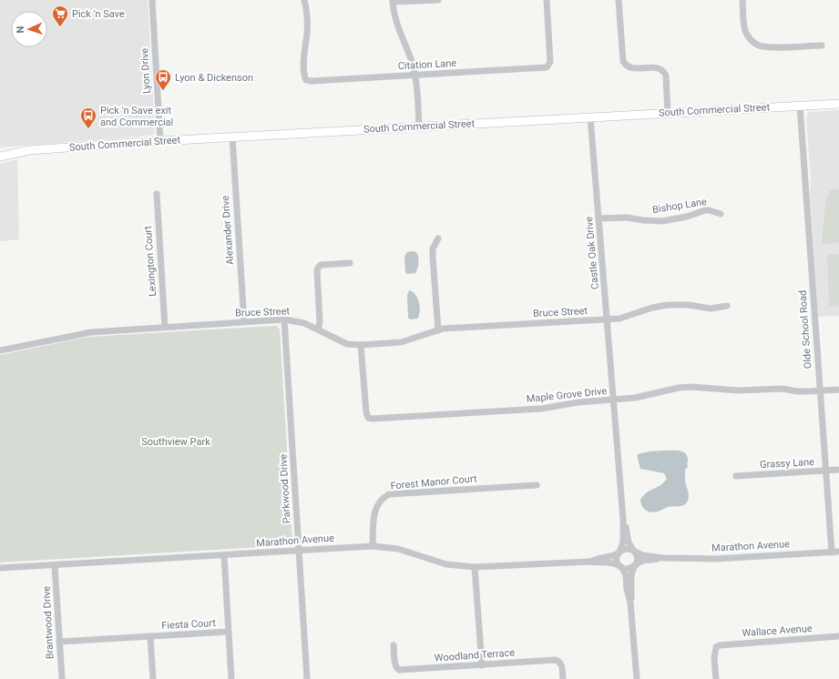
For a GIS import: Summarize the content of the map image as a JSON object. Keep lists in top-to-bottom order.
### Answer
{
  "streets": {
    "main road": ["South Commercial Street"],
    "street": [
      "Citation Lane",
      "Lyon Drive",
      "Bishop Lane",
      "Alexander Drive",
      "Castle Oak Drive",
      "Lexington Court",
      "Bruce Street",
      "Olde School Road",
      "Maple Grove Drive",
      "Grassy Lane",
      "Forest Manor Court",
      "Parkwood Drive",
      "Marathon Avenue",
      "Brantwood Drive",
      "Fiesta Court",
      "Wallace Avenue",
      "Woodland Terrace"
    ]
  },
  "crossings": [
    ["Lyon Drive", "South Commercial Street"],
    ["South Commercial Street", "Alexander Drive"],
    ["South Commercial Street", "Castle Oak Drive"],
    ["South Commercial Street", "Olde School Road"],
    ["Bishop Lane", "Castle Oak Drive"],
    ["Alexander Drive", "Bruce Street"],
    ["Castle Oak Drive", "Bruce Street"],
    ["Castle Oak Drive", "Maple Grove Drive"],
    ["Castle Oak Drive", "Marathon Avenue"],
    ["Lexington Court", "Bruce Street"],
    ["Bruce Street", "Maple Grove Drive"],
    ["Bruce Street", "Parkwood Drive"],
    ["Olde School Road", "Maple Grove Drive"],
    ["Olde School Road", "Grassy Lane"],
    ["Olde School Road", "Marathon Avenue"],
    ["Forest Manor Court", "Marathon Avenue"],
    ["Parkwood Drive", "Marathon Avenue"],
    ["Marathon Avenue", "Brantwood Drive"],
    ["Marathon Avenue", "Fiesta Court"],
    ["Brantwood Drive", "Fiesta Court"]
  ],
  "parks": ["Southview Park"],
  "places": {
    "supermarket": ["Pick 'n Save"],
    "bus stop": ["Lyon & Dickenson", "Pick 'n Save exit and Commercial"]
  },
  "north": "left"
}
